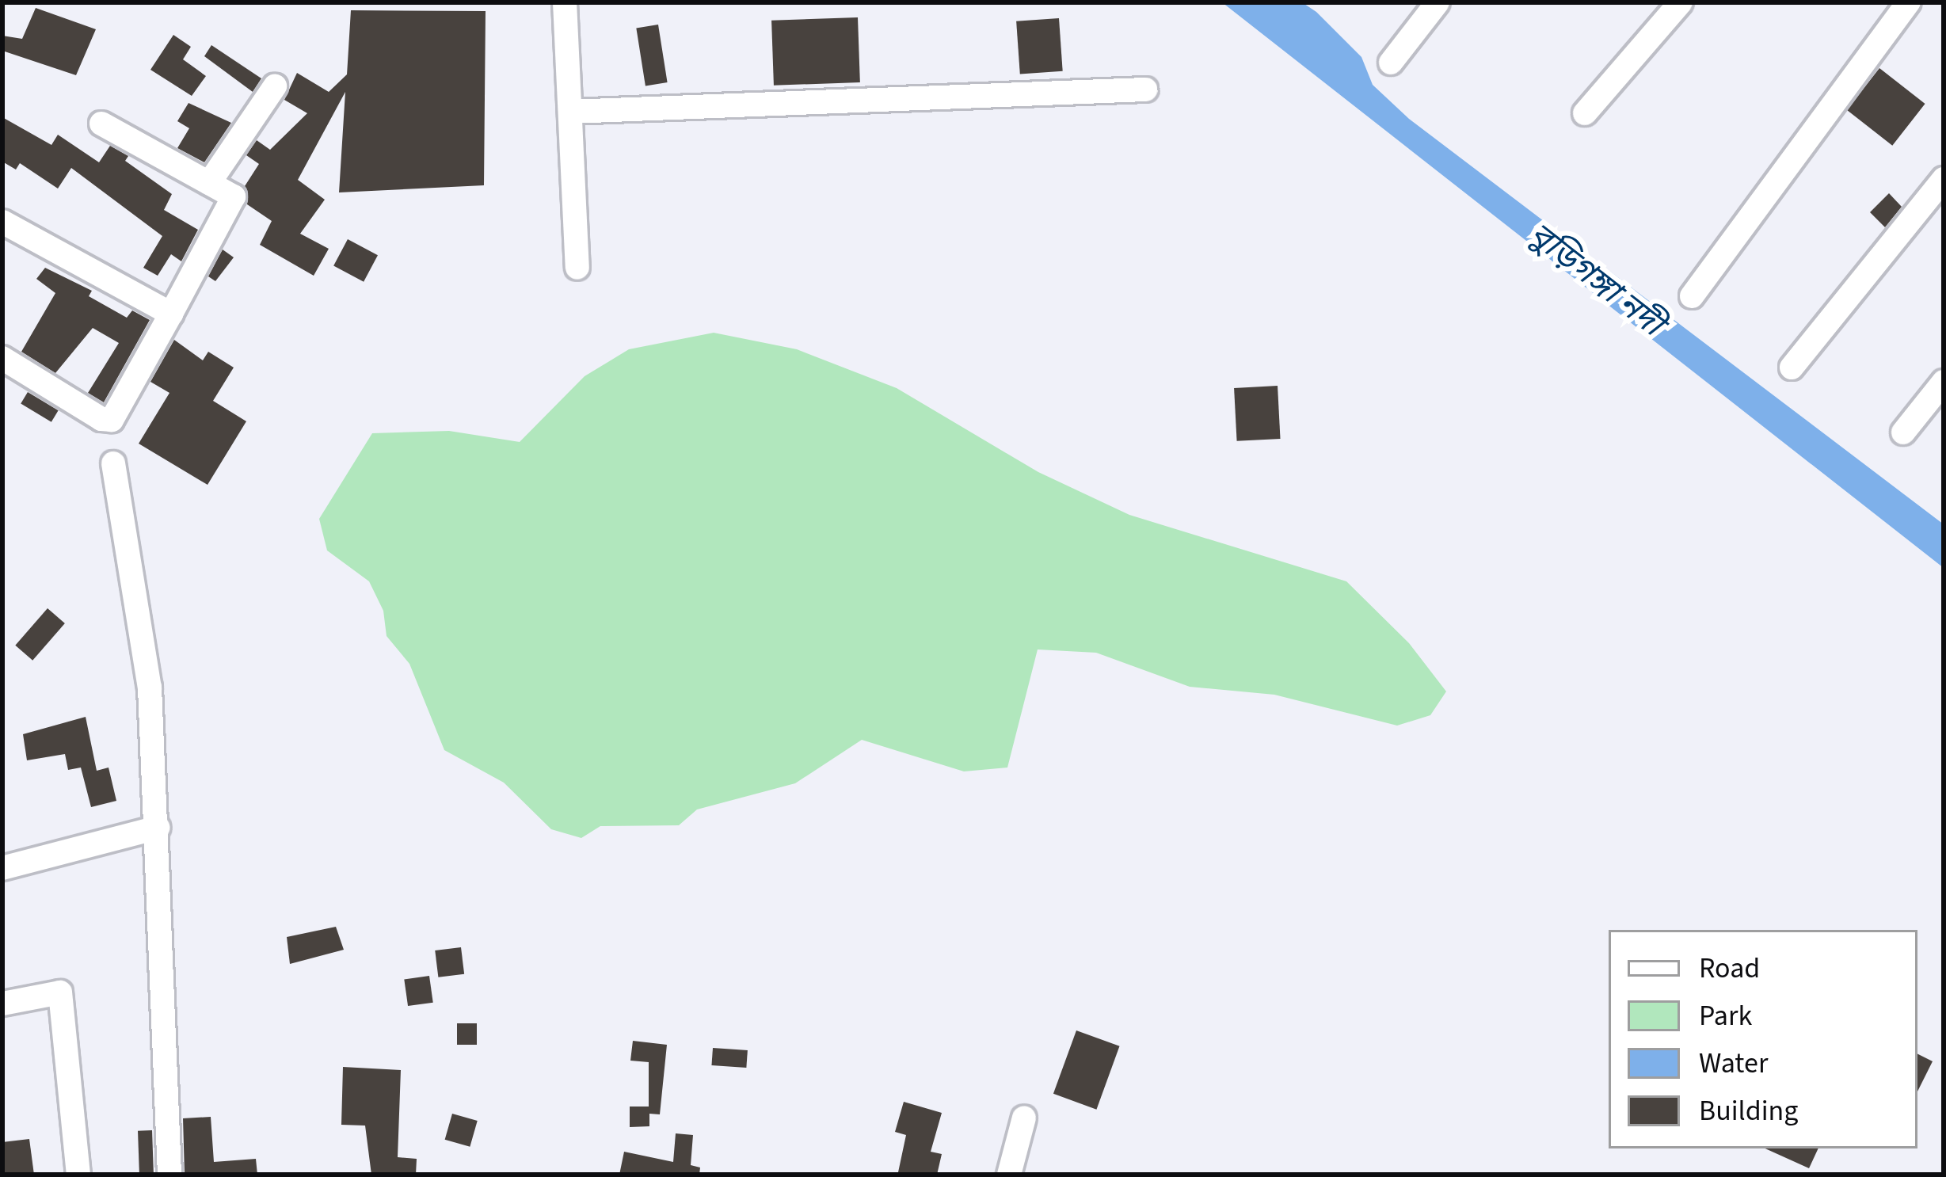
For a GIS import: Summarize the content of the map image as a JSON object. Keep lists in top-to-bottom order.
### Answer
{
  "water": ["বুড়িগঙ্গা নদী"],
  "legend": [
    "Road",
    "Park",
    "Water",
    "Building"
  ]
}
